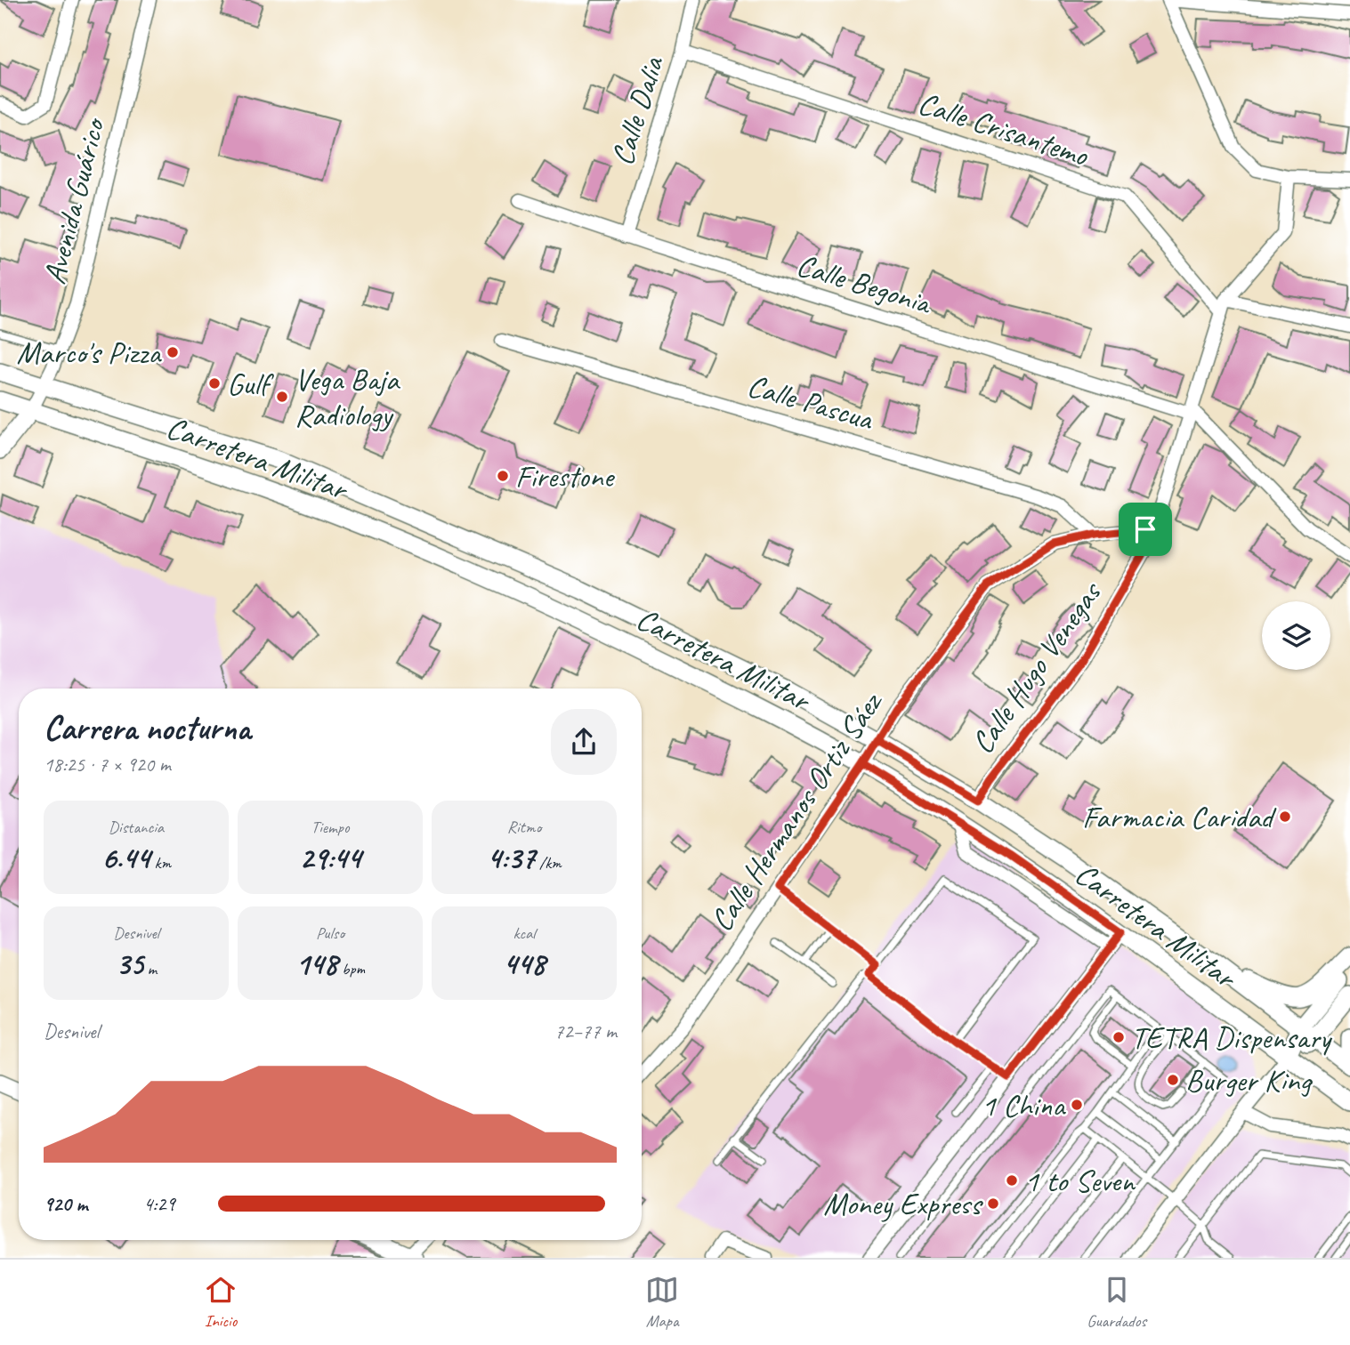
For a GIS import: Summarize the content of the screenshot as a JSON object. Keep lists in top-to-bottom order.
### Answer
{
  "streets": {
    "main road": ["Carretera Militar"],
    "street": [
      "Calle Dalia",
      "Calle Crisantemo",
      "Avenida Guárico",
      "Calle Begonia",
      "Calle Pascua",
      "Calle Hugo Venegas",
      "Calle Hermanos Ortiz Sáez"
    ]
  },
  "crossings": [
    ["Calle Dalia", "Calle Crisantemo"],
    ["Calle Dalia", "Calle Begonia"],
    ["Avenida Guárico", "Carretera Militar"],
    ["Calle Pascua", "Calle Hermanos Ortiz Sáez"],
    ["Carretera Militar", "Calle Hugo Venegas"],
    ["Carretera Militar", "Calle Hermanos Ortiz Sáez"],
    ["Calle Hugo Venegas", "Calle Hermanos Ortiz Sáez"]
  ],
  "places": [
    "Marco's Pizza",
    "Gulf",
    "Vega Baja Radiology",
    "Firestone",
    "Farmacia Caridad",
    "TETRA Dispensary",
    "Burger King",
    "1 China",
    "1 to Seven",
    "Money Express"
  ],
  "page": {
    "heading": ["Carrera nocturna", "18:25 · 7 × 920 m"],
    "stats": [
      ["Distancia", "6.44 km"],
      ["Tiempo", "29:44"],
      ["Ritmo", "4:37 /km"],
      ["Desnivel", "35 m"],
      ["Pulso", "148 bpm"],
      ["kcal", "448"]
    ],
    "chart": ["Desnivel", "72–77 m"],
    "list": [
      {
        "name": "920 m",
        "note": "4:29"
      }
    ],
    "tabs": ["Inicio", "Mapa", "Guardados"]
  }
}
